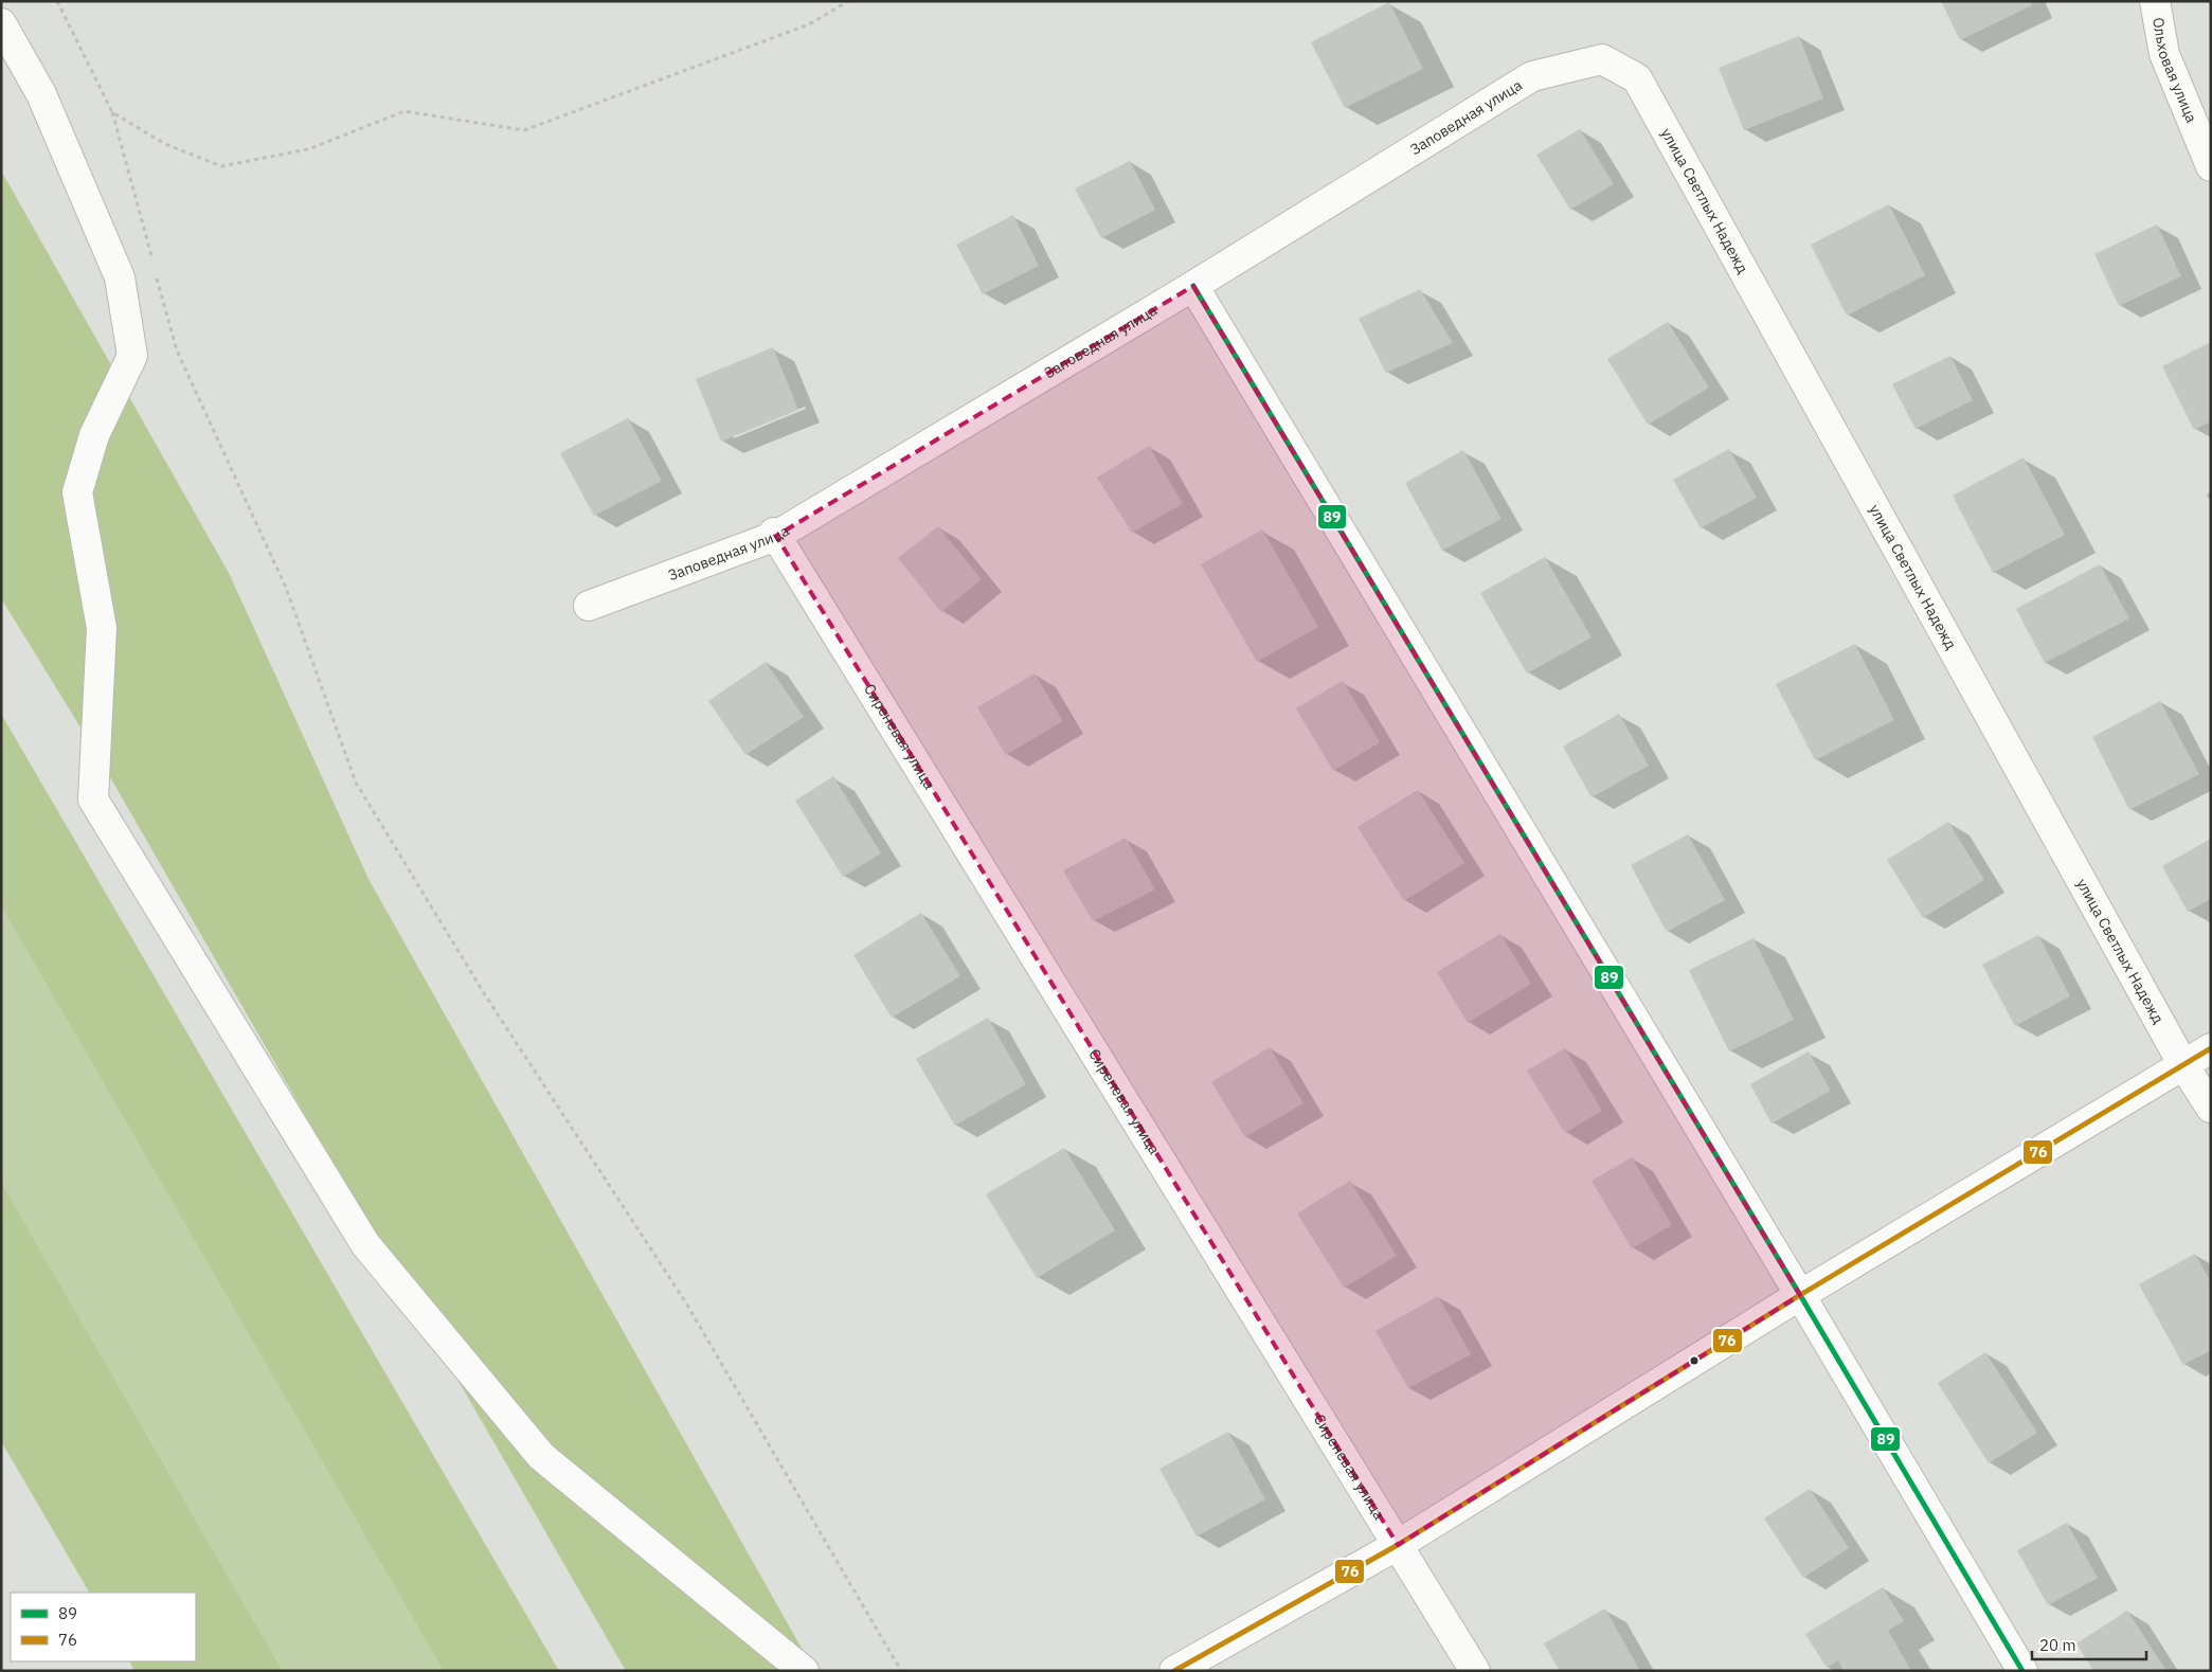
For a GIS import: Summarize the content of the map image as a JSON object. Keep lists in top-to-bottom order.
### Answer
{
  "streets": {
    "street": [
      "Ольховая улица",
      "Заповедная улица",
      "улица Светлых Надежд",
      "Сиреневая улица"
    ]
  },
  "crossings": [
    ["Заповедная улица", "улица Светлых Надежд"],
    ["Заповедная улица", "Сиреневая улица"]
  ],
  "lines": ["transit line 89", "transit line 76"],
  "legend": ["89", "76"],
  "scale_bar": "20 m"
}
